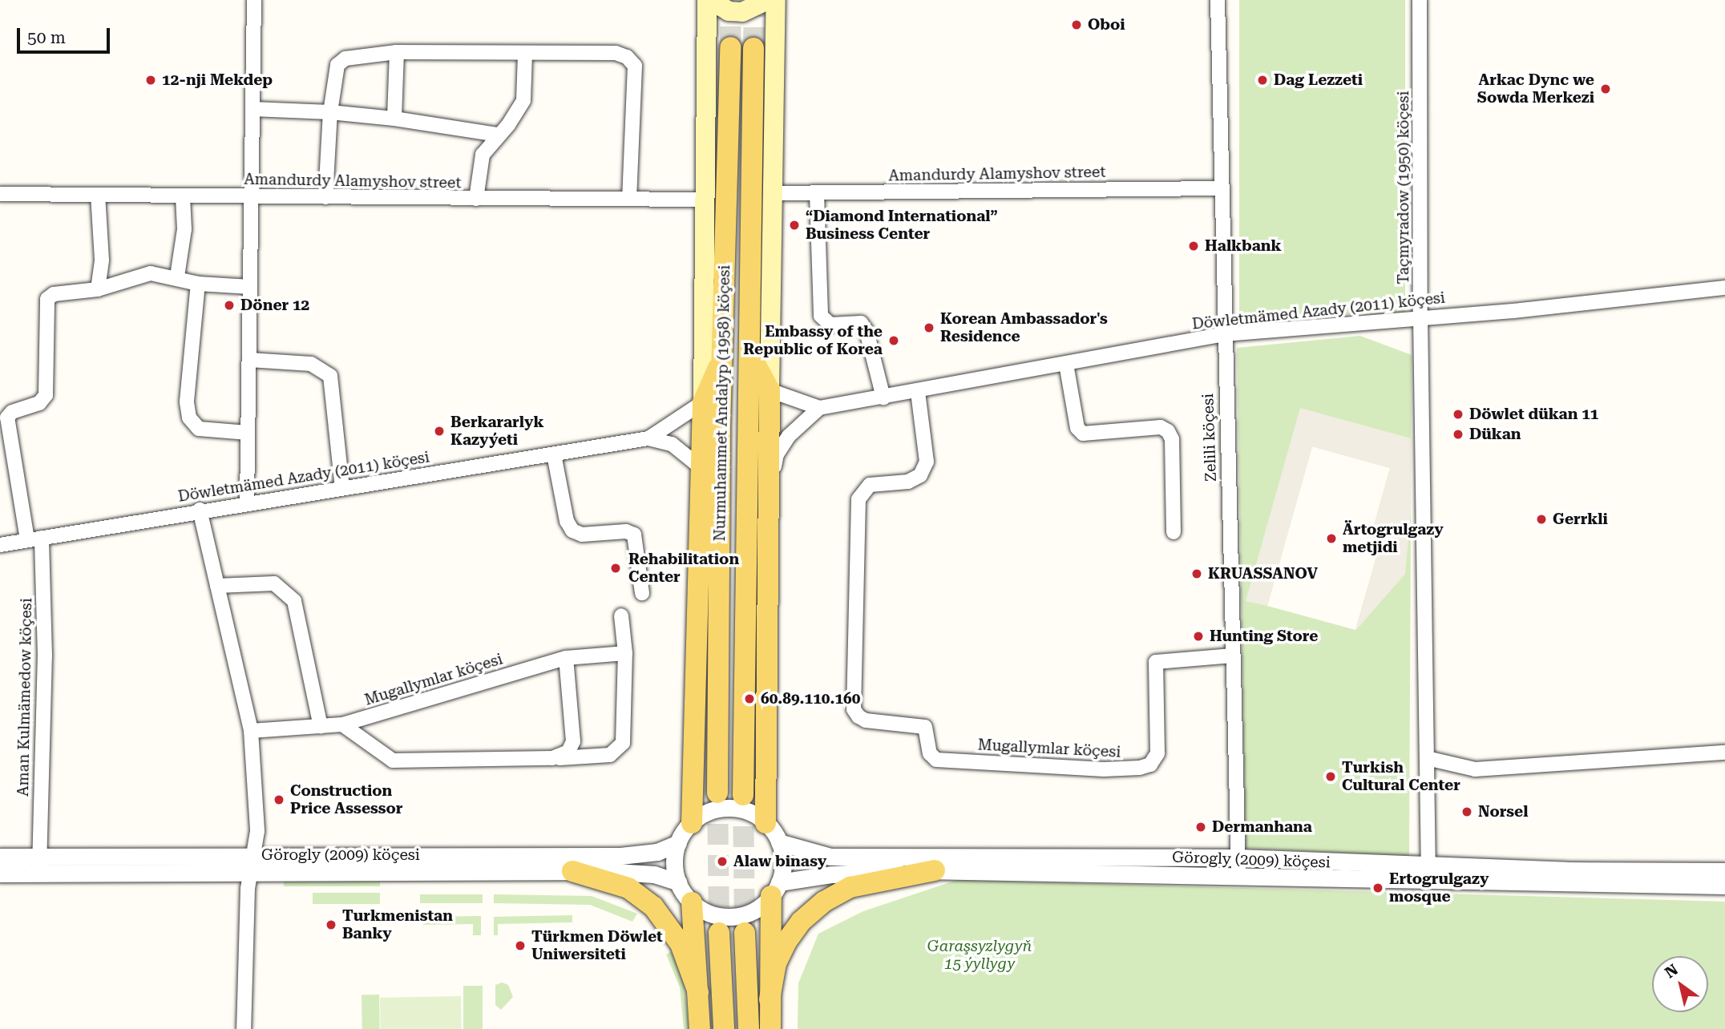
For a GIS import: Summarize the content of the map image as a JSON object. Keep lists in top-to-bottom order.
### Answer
{
  "streets": {
    "main road": ["Nurmuhammet Andalyp (1958) köçesi"],
    "street": [
      "Amandurdy Alamyshov street",
      "Taçmyradow (1950) köçesi",
      "Döwletmämed Azady (2011) köçesi",
      "Zelili köçesi",
      "Mugallymlar köçesi",
      "Aman Kulmämedow köçesi",
      "Görogly (2009) köçesi"
    ]
  },
  "crossings": [
    ["Amandurdy Alamyshov street", "Zelili köçesi"],
    ["Taçmyradow (1950) köçesi", "Döwletmämed Azady (2011) köçesi"],
    ["Taçmyradow (1950) köçesi", "Görogly (2009) köçesi"],
    ["Döwletmämed Azady (2011) köçesi", "Nurmuhammet Andalyp (1958) köçesi"],
    ["Döwletmämed Azady (2011) köçesi", "Zelili köçesi"],
    ["Döwletmämed Azady (2011) köçesi", "Mugallymlar köçesi"],
    ["Döwletmämed Azady (2011) köçesi", "Aman Kulmämedow köçesi"],
    ["Zelili köçesi", "Mugallymlar köçesi"],
    ["Zelili köçesi", "Görogly (2009) köçesi"],
    ["Aman Kulmämedow köçesi", "Görogly (2009) köçesi"]
  ],
  "parks": ["Garaşsyzlygyň 15 ýyllygy"],
  "places": [
    "Oboi",
    "12-nji Mekdep",
    "Dag Lezzeti",
    "Arkac Dync we Sowda Merkezi",
    "“Diamond International” Business Center",
    "Halkbank",
    "Döner 12",
    "Korean Ambassador's Residence",
    "Embassy of the Republic of Korea",
    "Döwlet dükan 11",
    "Berkararlyk Kazyýeti",
    "Dükan",
    "Gerrkli",
    "Ärtogrulgazy metjidi",
    "Rehabilitation Center",
    "KRUASSANOV",
    "Hunting Store",
    "60.89.110.160",
    "Turkish Cultural Center",
    "Construction Price Assessor",
    "Norsel",
    "Dermanhana",
    "Alaw binasy",
    "Ertogrulgazy mosque",
    "Turkmenistan Banky",
    "Türkmen Döwlet Uniwersiteti"
  ],
  "scale_bar": "50 m",
  "north": "top left"
}
